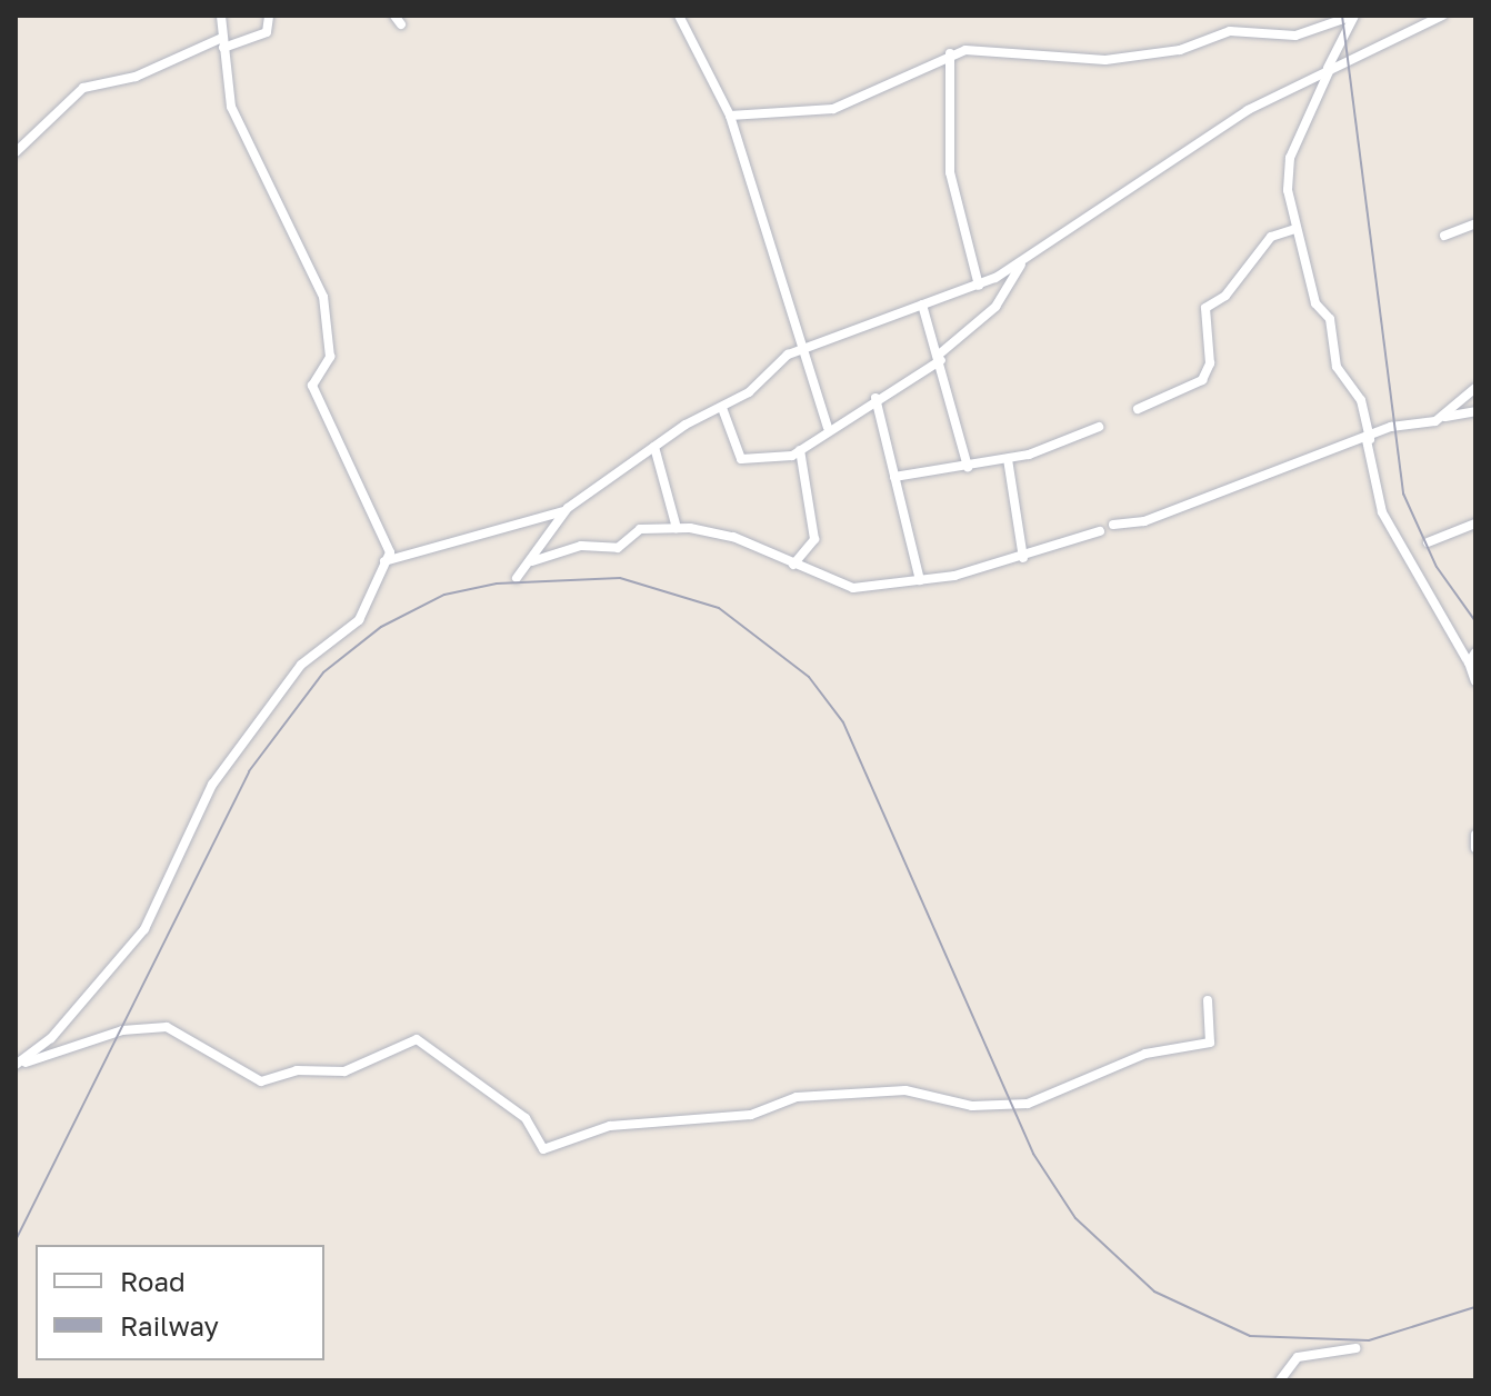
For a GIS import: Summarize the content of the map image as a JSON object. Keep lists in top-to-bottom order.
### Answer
{
  "legend": ["Road", "Railway"]
}
